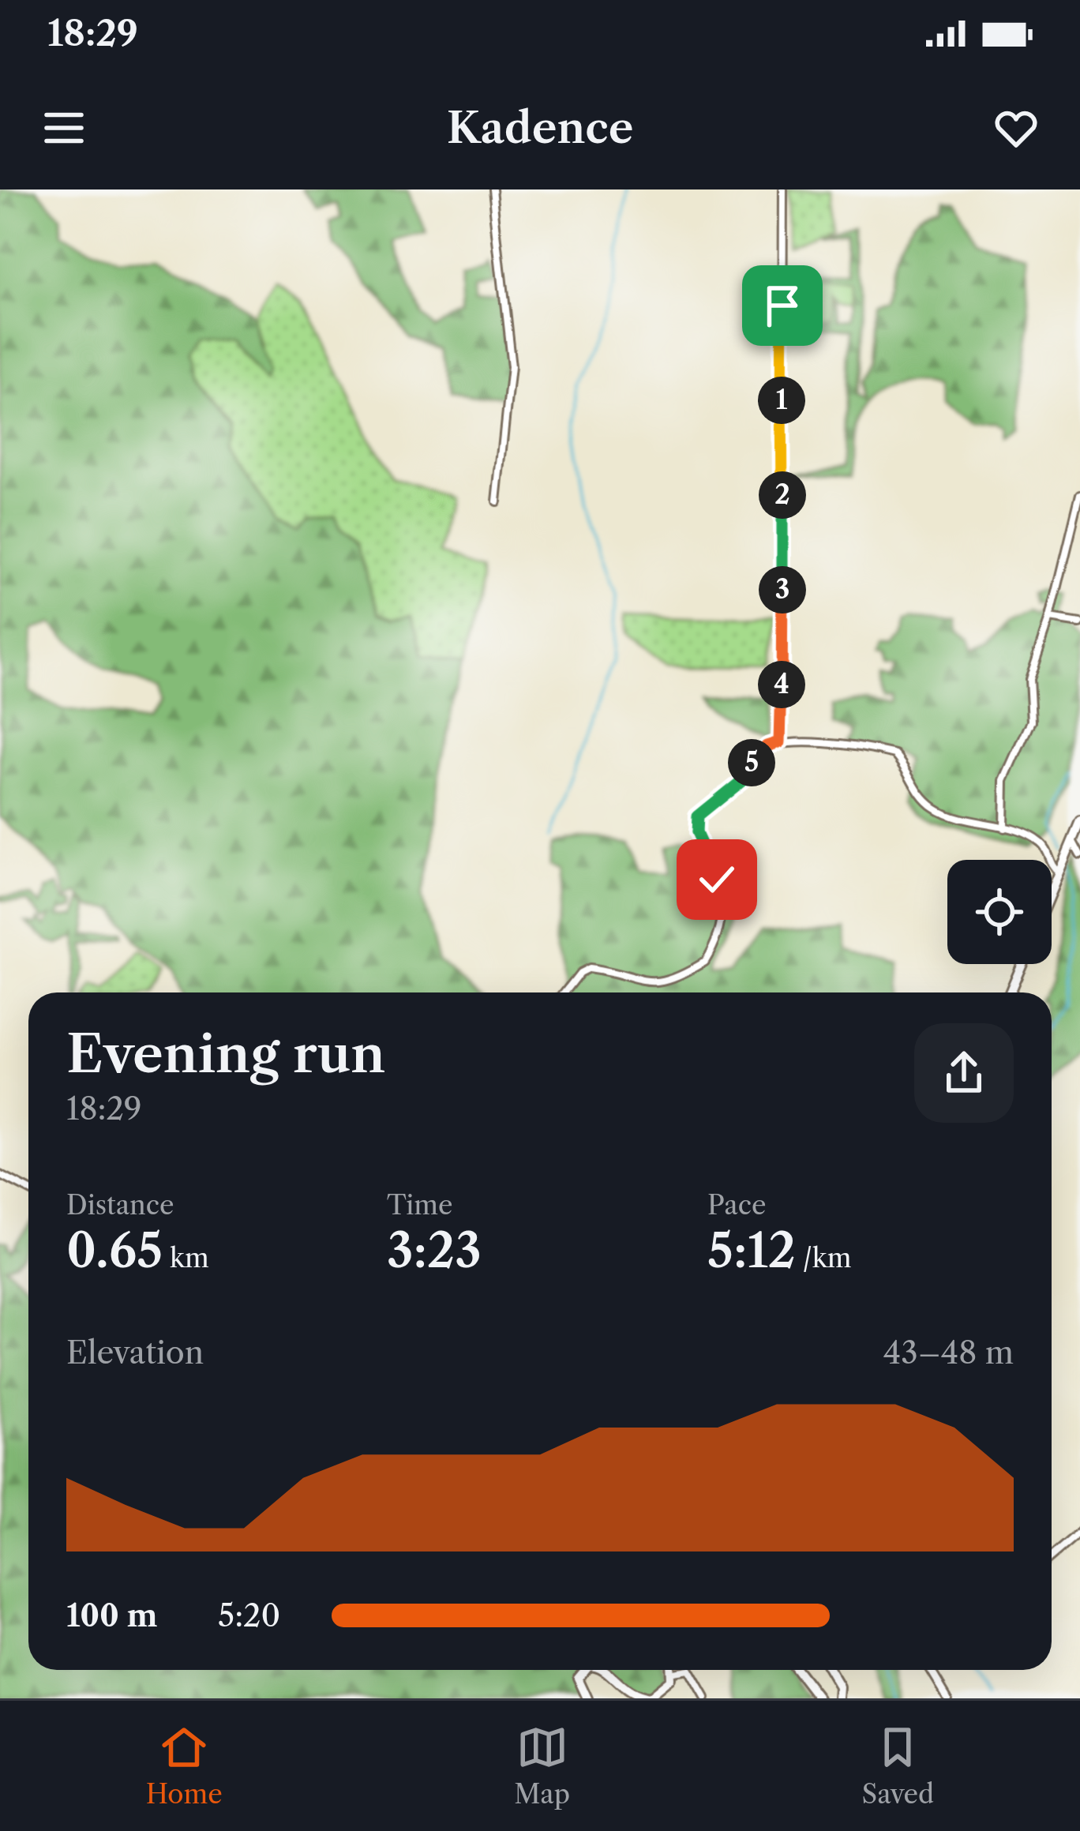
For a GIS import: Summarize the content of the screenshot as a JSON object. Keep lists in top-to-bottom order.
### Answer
{
  "page": {
    "status": "18:29",
    "header": "Kadence",
    "pins": [
      "1",
      "2",
      "3",
      "4",
      "5"
    ],
    "heading": ["Evening run", "18:29"],
    "stats": [
      ["Distance", "0.65 km"],
      ["Time", "3:23"],
      ["Pace", "5:12 /km"]
    ],
    "chart": ["Elevation", "43–48 m"],
    "list": [
      {
        "name": "100 m",
        "note": "5:20"
      }
    ],
    "tabs": ["Home", "Map", "Saved"]
  }
}
